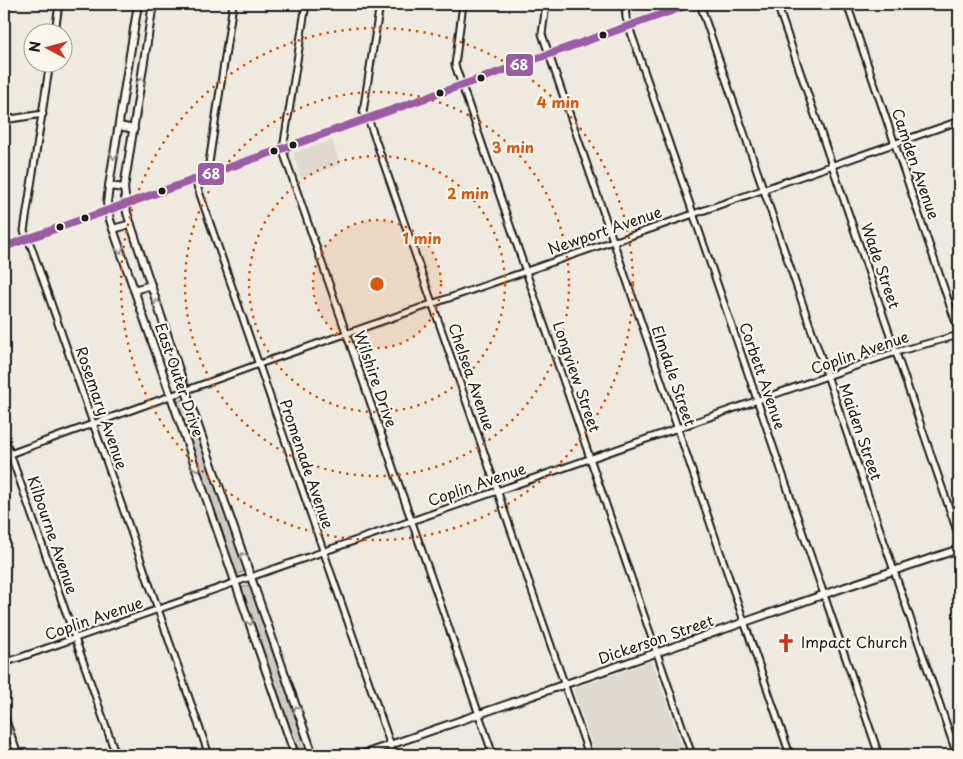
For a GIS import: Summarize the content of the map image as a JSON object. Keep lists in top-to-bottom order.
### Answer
{
  "streets": {
    "street": [
      "Camden Avenue",
      "Newport Avenue",
      "Wade Street",
      "Coplin Avenue",
      "Elmdale Street",
      "Corbett Avenue",
      "Chelsea Avenue",
      "Longview Street",
      "Wilshire Drive",
      "East Outer Drive",
      "Rosemary Avenue",
      "Maiden Street",
      "Promenade Avenue",
      "Kilbourne Avenue",
      "Dickerson Street"
    ]
  },
  "crossings": [
    ["Camden Avenue", "Newport Avenue"],
    ["Camden Avenue", "Coplin Avenue"],
    ["Newport Avenue", "Wade Street"],
    ["Newport Avenue", "Elmdale Street"],
    ["Newport Avenue", "Corbett Avenue"],
    ["Newport Avenue", "Chelsea Avenue"],
    ["Newport Avenue", "Longview Street"],
    ["Newport Avenue", "Wilshire Drive"],
    ["Newport Avenue", "East Outer Drive"],
    ["Newport Avenue", "Maiden Street"],
    ["Newport Avenue", "Promenade Avenue"],
    ["Wade Street", "Coplin Avenue"],
    ["Coplin Avenue", "Elmdale Street"],
    ["Coplin Avenue", "Corbett Avenue"],
    ["Coplin Avenue", "Chelsea Avenue"],
    ["Coplin Avenue", "Longview Street"],
    ["Coplin Avenue", "Wilshire Drive"],
    ["Coplin Avenue", "East Outer Drive"],
    ["Coplin Avenue", "Rosemary Avenue"],
    ["Coplin Avenue", "Maiden Street"],
    ["Coplin Avenue", "Promenade Avenue"],
    ["Coplin Avenue", "Kilbourne Avenue"],
    ["Elmdale Street", "Dickerson Street"],
    ["Corbett Avenue", "Dickerson Street"],
    ["Chelsea Avenue", "Dickerson Street"],
    ["Longview Street", "Dickerson Street"],
    ["Wilshire Drive", "Dickerson Street"],
    ["Maiden Street", "Dickerson Street"],
    ["Promenade Avenue", "Dickerson Street"]
  ],
  "places": {
    "church": ["Impact Church"]
  },
  "lines": ["transit line 68"],
  "north": "left",
  "rings": [
    "4 min",
    "3 min",
    "2 min",
    "1 min"
  ]
}
